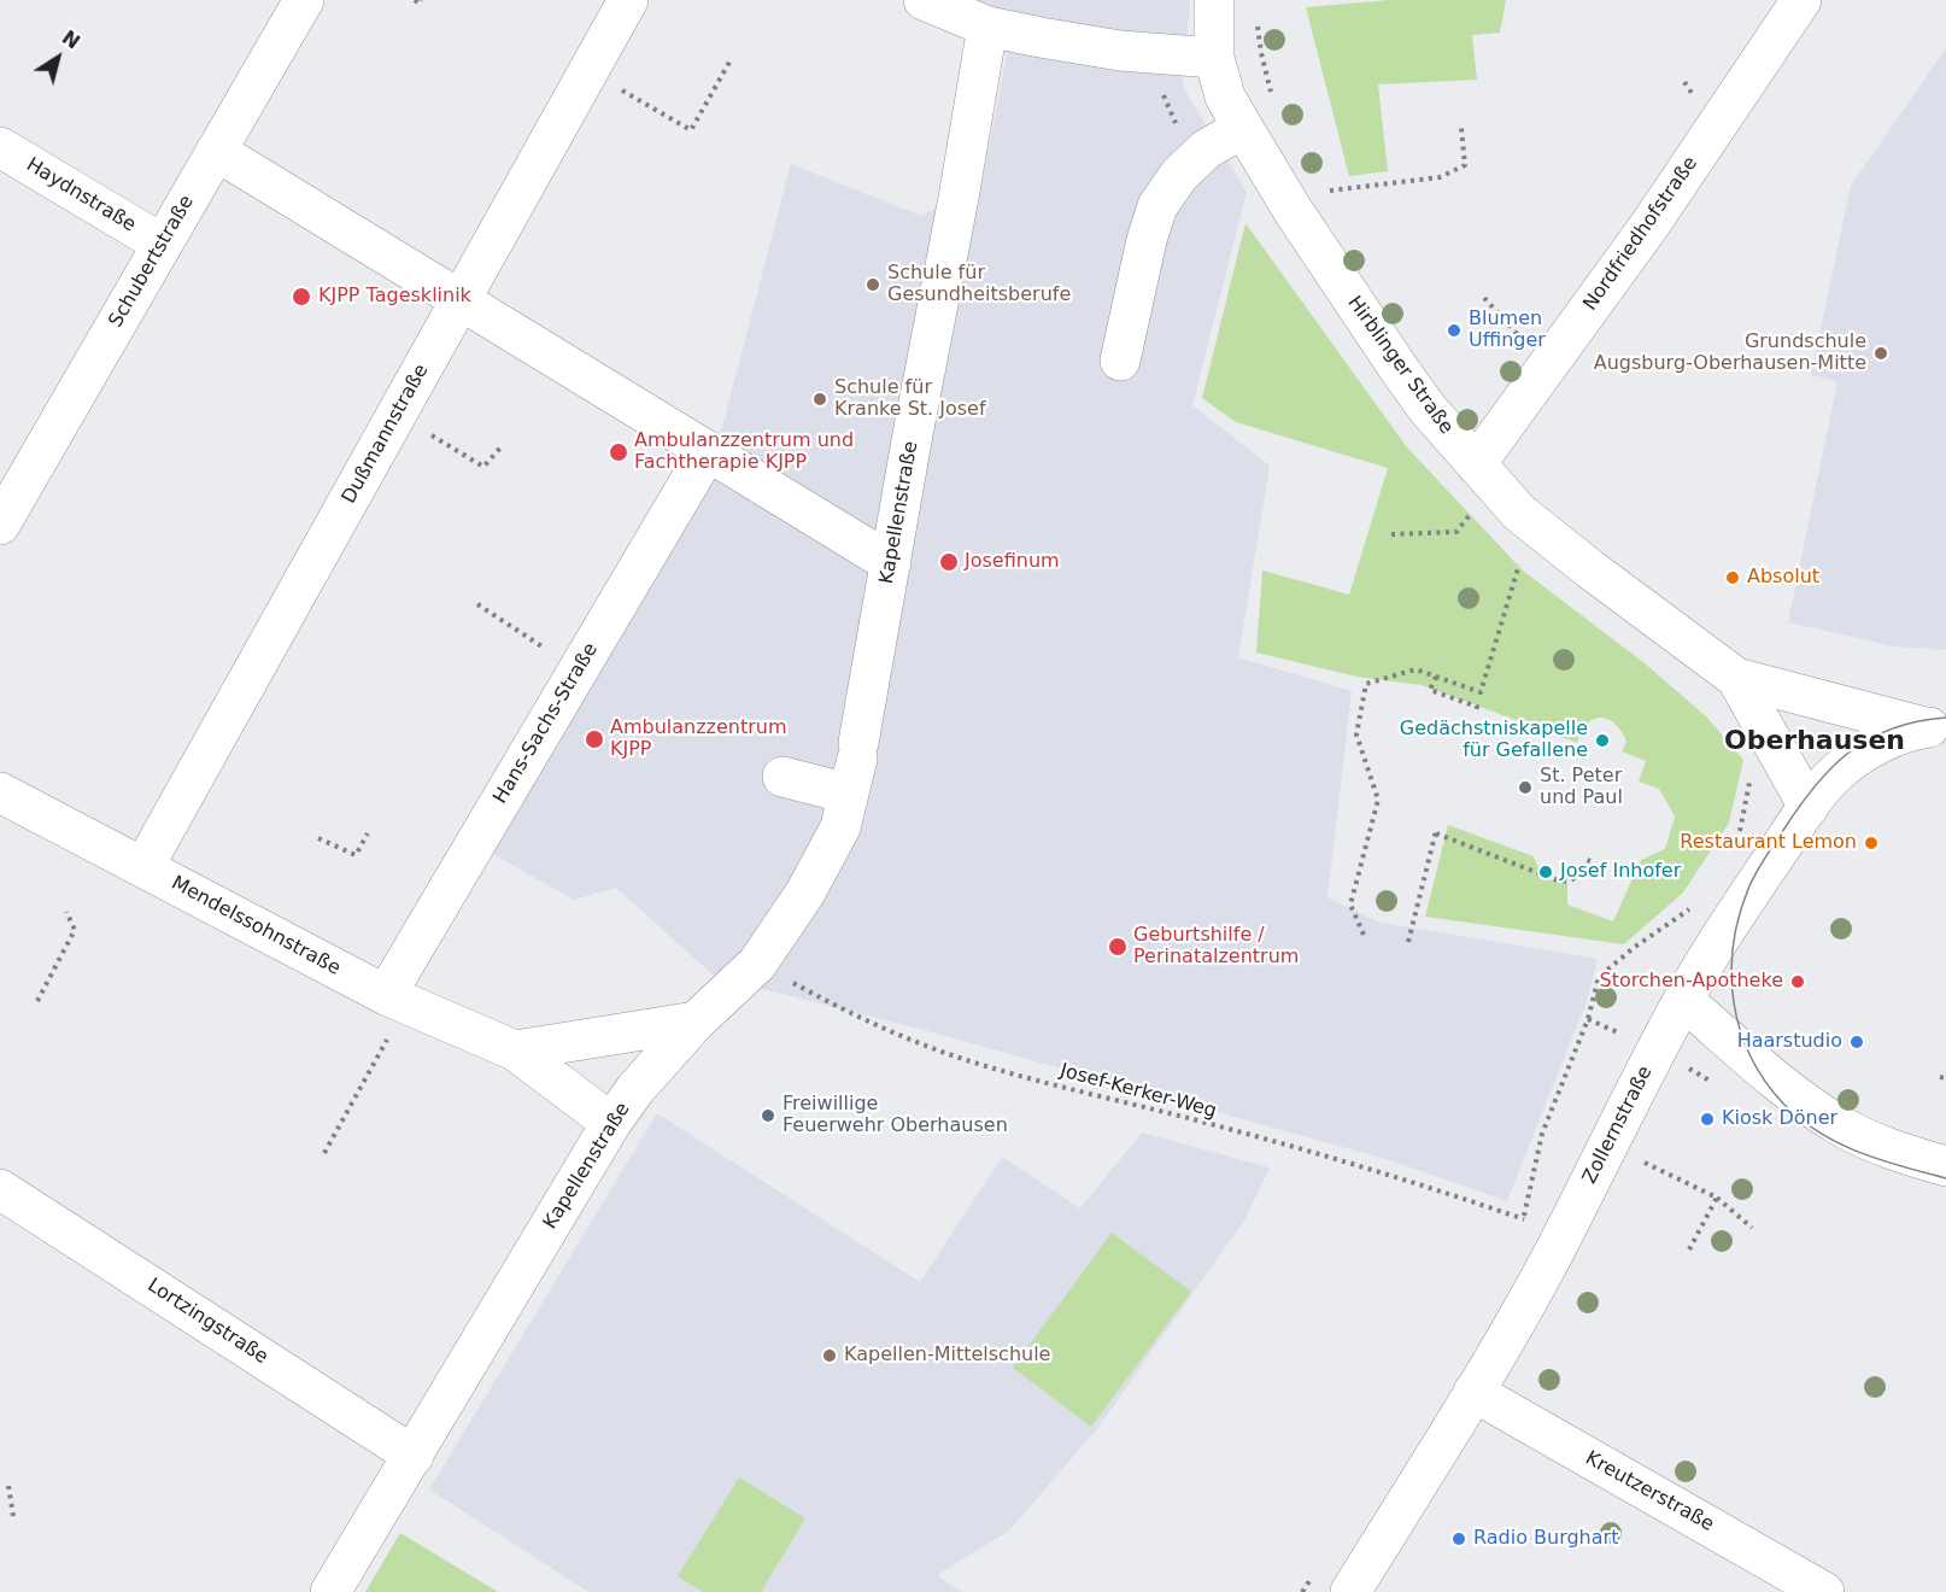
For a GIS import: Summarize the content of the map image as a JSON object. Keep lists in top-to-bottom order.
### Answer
{
  "streets": {
    "street": [
      "Haydnstraße",
      "Nordfriedhofstraße",
      "Schubertstraße",
      "Hirblinger Straße",
      "Dußmannstraße",
      "Kapellenstraße",
      "Hans-Sachs-Straße",
      "Mendelssohnstraße",
      "Zollernstraße",
      "Lortzingstraße",
      "Kreutzerstraße"
    ],
    "path": ["Josef-Kerker-Weg"]
  },
  "crossings": [
    ["Haydnstraße", "Schubertstraße"],
    ["Nordfriedhofstraße", "Hirblinger Straße"],
    ["Hirblinger Straße", "Zollernstraße"],
    ["Dußmannstraße", "Mendelssohnstraße"],
    ["Kapellenstraße", "Mendelssohnstraße"],
    ["Kapellenstraße", "Josef-Kerker-Weg"],
    ["Kapellenstraße", "Lortzingstraße"],
    ["Hans-Sachs-Straße", "Mendelssohnstraße"],
    ["Zollernstraße", "Kreutzerstraße"]
  ],
  "districts": ["Oberhausen"],
  "places": [
    "Schule für Gesundheitsberufe",
    "KJPP Tagesklinik",
    "Blumen Uffinger",
    "Grundschule Augsburg-Oberhausen-Mitte",
    "Schule für Kranke St. Josef",
    "Ambulanzzentrum und Fachtherapie KJPP",
    "Josefinum",
    "Absolut",
    "Ambulanzzentrum KJPP",
    "Gedächstniskapelle für Gefallene",
    "St. Peter und Paul",
    "Restaurant Lemon",
    "Josef Inhofer",
    "Geburtshilfe / Perinatalzentrum",
    "Storchen-Apotheke",
    "Haarstudio",
    "Freiwillige Feuerwehr Oberhausen",
    "Kiosk Döner",
    "Kapellen-Mittelschule",
    "Radio Burghart"
  ],
  "north": "top right"
}
